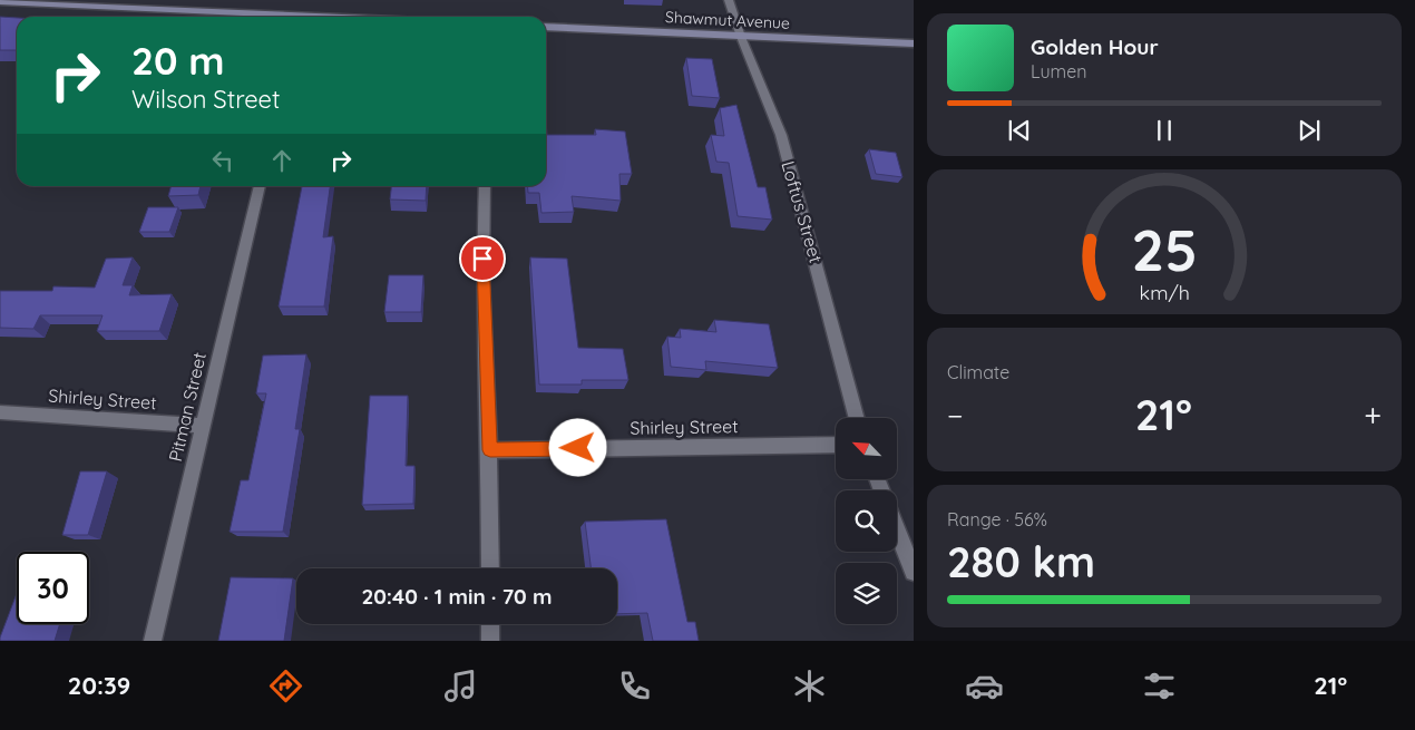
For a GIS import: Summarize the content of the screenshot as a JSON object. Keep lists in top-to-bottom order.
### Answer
{
  "streets": {
    "main road": ["Shawmut Avenue"],
    "street": ["Loftus Street", "Shirley Street", "Pitman Street"]
  },
  "crossings": [
    ["Shawmut Avenue", "Loftus Street"],
    ["Shirley Street", "Pitman Street"]
  ],
  "north": "top left",
  "page": {
    "turn": ["20 m", "Wilson Street"],
    "song": ["Golden Hour", "Lumen"],
    "tile": [
      "Climate",
      ["Range · 56%", "280 km"]
    ],
    "heat": ["−", "21°", "+"],
    "limit": "30",
    "trip": "20:40 · 1 min · 70 m",
    "tabs": ["20:39", "21°"],
    "gauge": ["25", "km/h"]
  }
}
